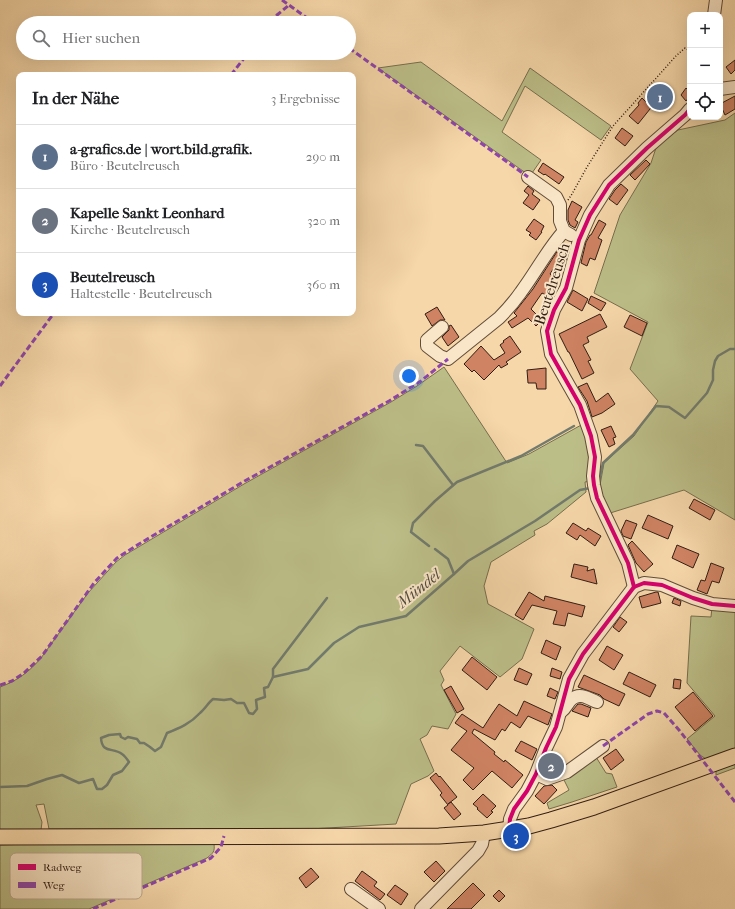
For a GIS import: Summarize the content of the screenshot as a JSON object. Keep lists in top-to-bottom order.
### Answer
{
  "streets": {
    "street": ["Beutelreusch"]
  },
  "water": ["Mündel"],
  "legend": ["Radweg", "Weg"],
  "page": {
    "map_buttons": ["+", "−"],
    "search": "Hier suchen",
    "heading": ["In der Nähe", "3 Ergebnisse"],
    "pins": ["1", "2", "3"],
    "list": [
      {
        "mark": "1",
        "name": "a-grafics.de | wort.bild.grafik.",
        "note": "Büro · Beutelreusch",
        "value": "290 m"
      },
      {
        "mark": "2",
        "name": "Kapelle Sankt Leonhard",
        "note": "Kirche · Beutelreusch",
        "value": "320 m"
      },
      {
        "mark": "3",
        "name": "Beutelreusch",
        "note": "Haltestelle · Beutelreusch",
        "value": "360 m"
      }
    ]
  }
}
